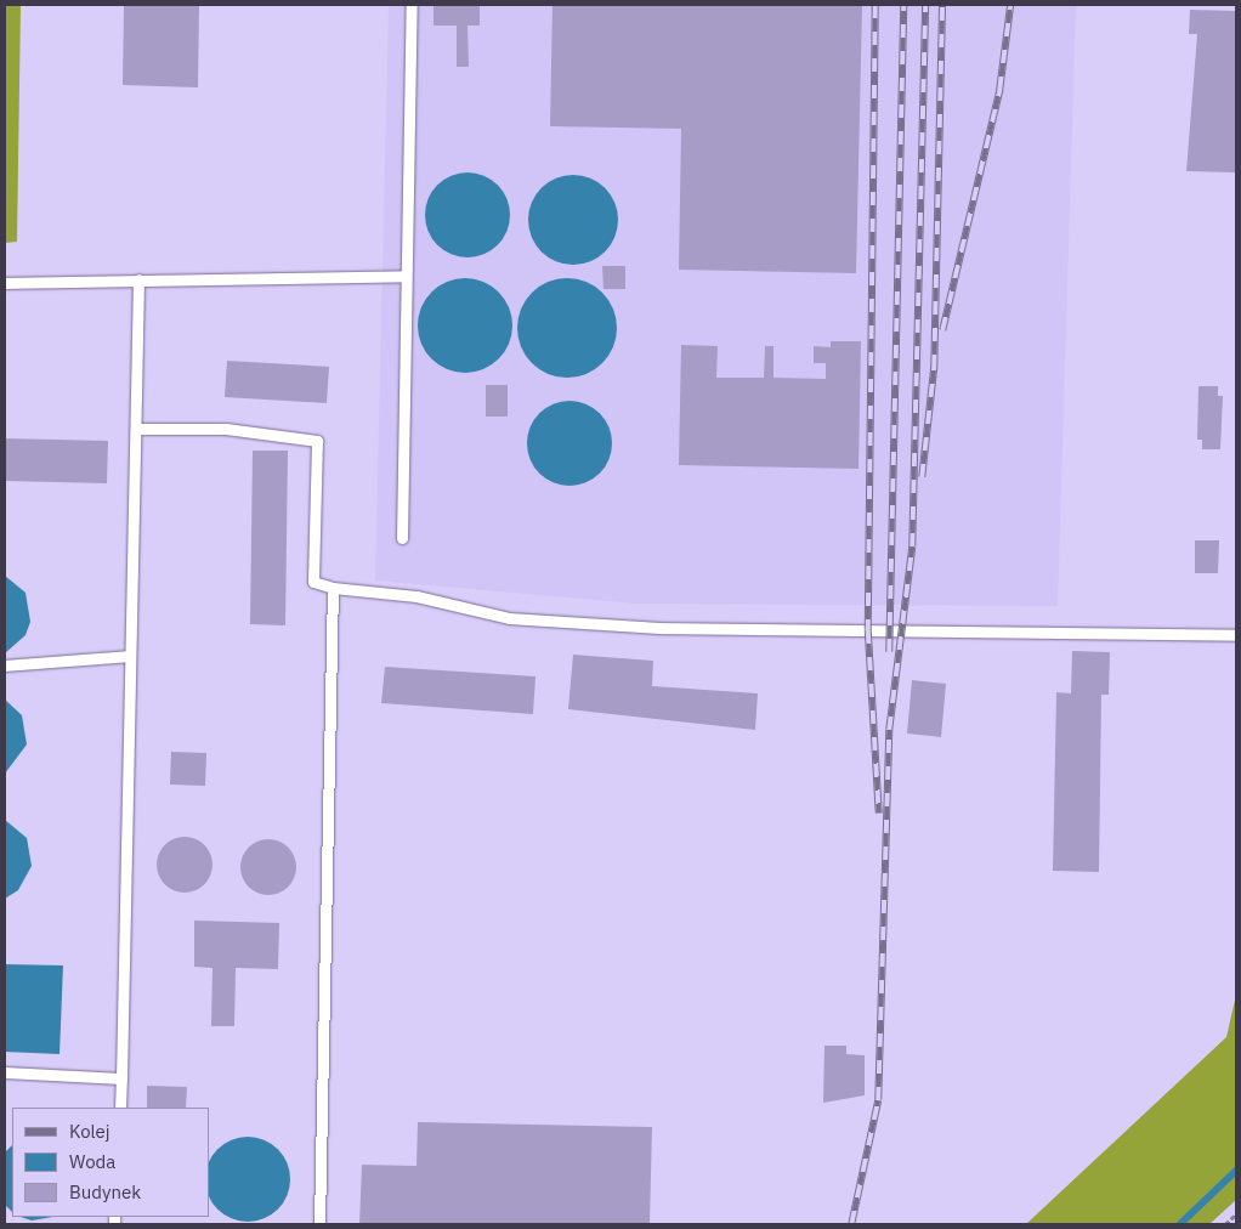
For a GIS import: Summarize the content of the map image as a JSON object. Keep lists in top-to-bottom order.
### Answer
{
  "legend": ["Kolej", "Woda", "Budynek"]
}
